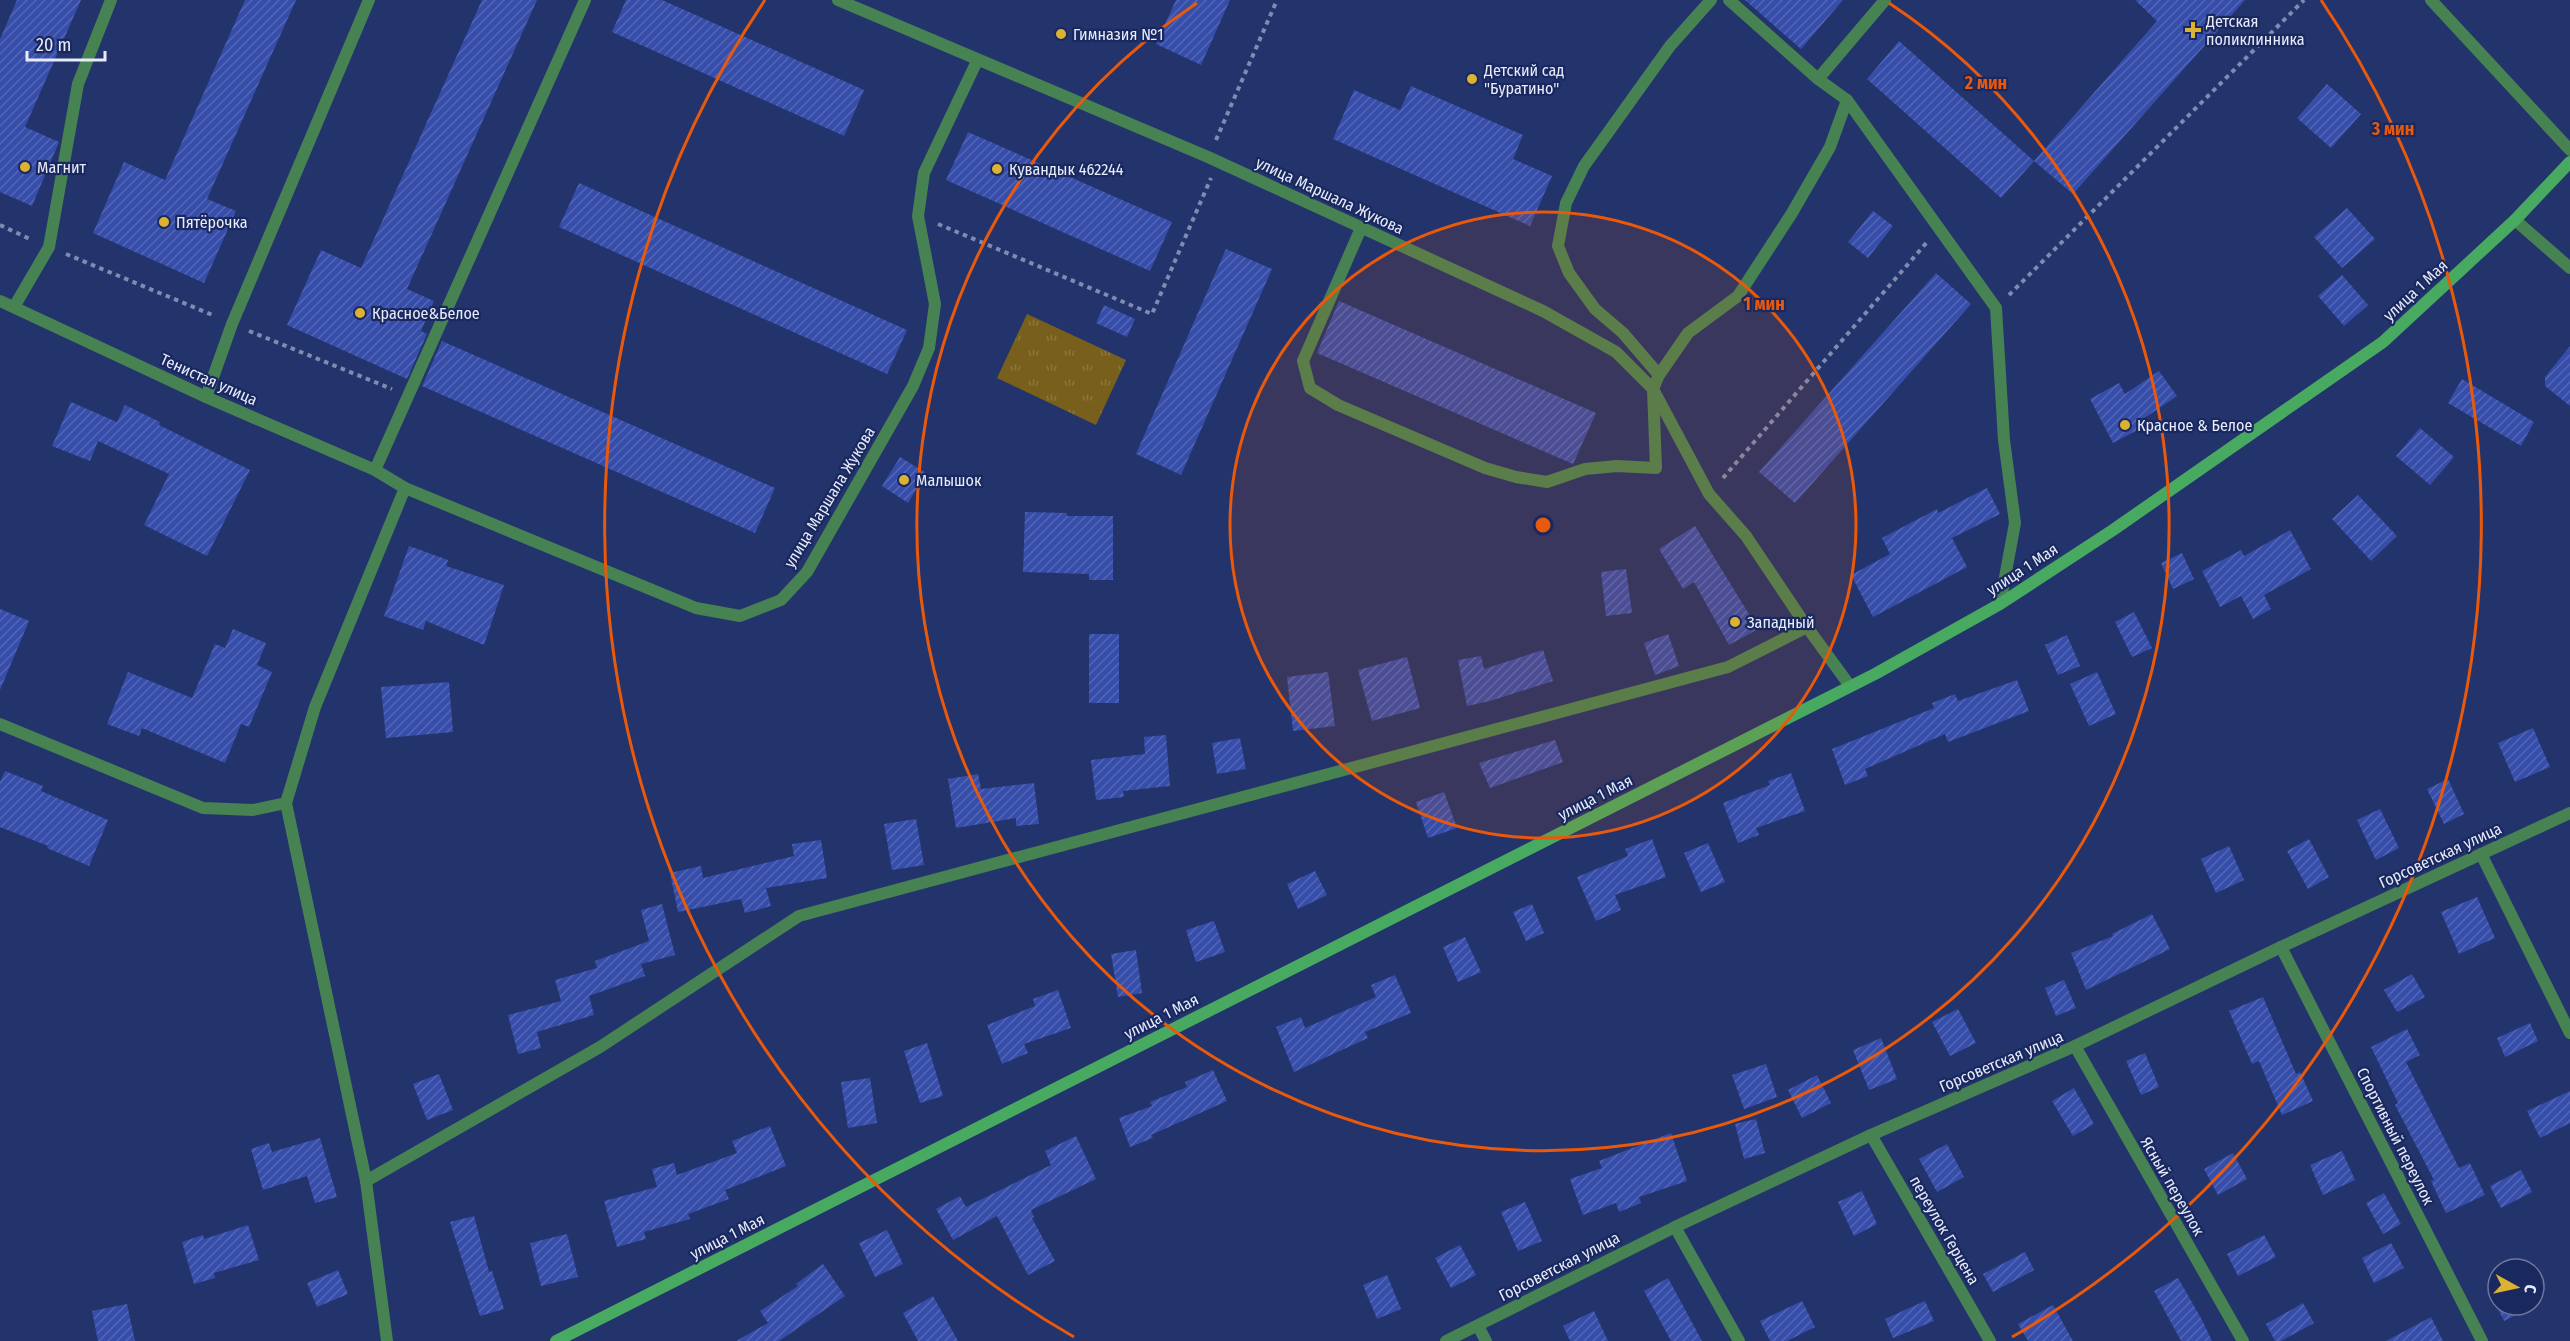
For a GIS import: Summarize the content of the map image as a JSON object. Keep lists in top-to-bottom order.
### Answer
{
  "streets": {
    "main road": ["улица 1 Мая"],
    "street": [
      "улица Маршала Жукова",
      "Тенистая улица",
      "Горсоветская улица",
      "Спортивный переулок",
      "Ясный переулок",
      "переулок Герцена"
    ]
  },
  "crossings": [
    ["улица Маршала Жукова", "улица 1 Мая"],
    ["улица Маршала Жукова", "Тенистая улица"],
    ["Горсоветская улица", "Спортивный переулок"],
    ["Горсоветская улица", "Ясный переулок"],
    ["Горсоветская улица", "переулок Герцена"]
  ],
  "places": {
    "health": ["Детская поликлинника"],
    "other": [
      "Гимназия №1",
      "Детский сад \"Буратино\"",
      "Магнит",
      "Кувандык 462244",
      "Пятёрочка",
      "Красное&Белое",
      "Красное & Белое",
      "Малышок",
      "Западный"
    ]
  },
  "scale_bar": "20 m",
  "north": "right",
  "rings": ["2 мин", "3 мин", "1 мин"]
}
